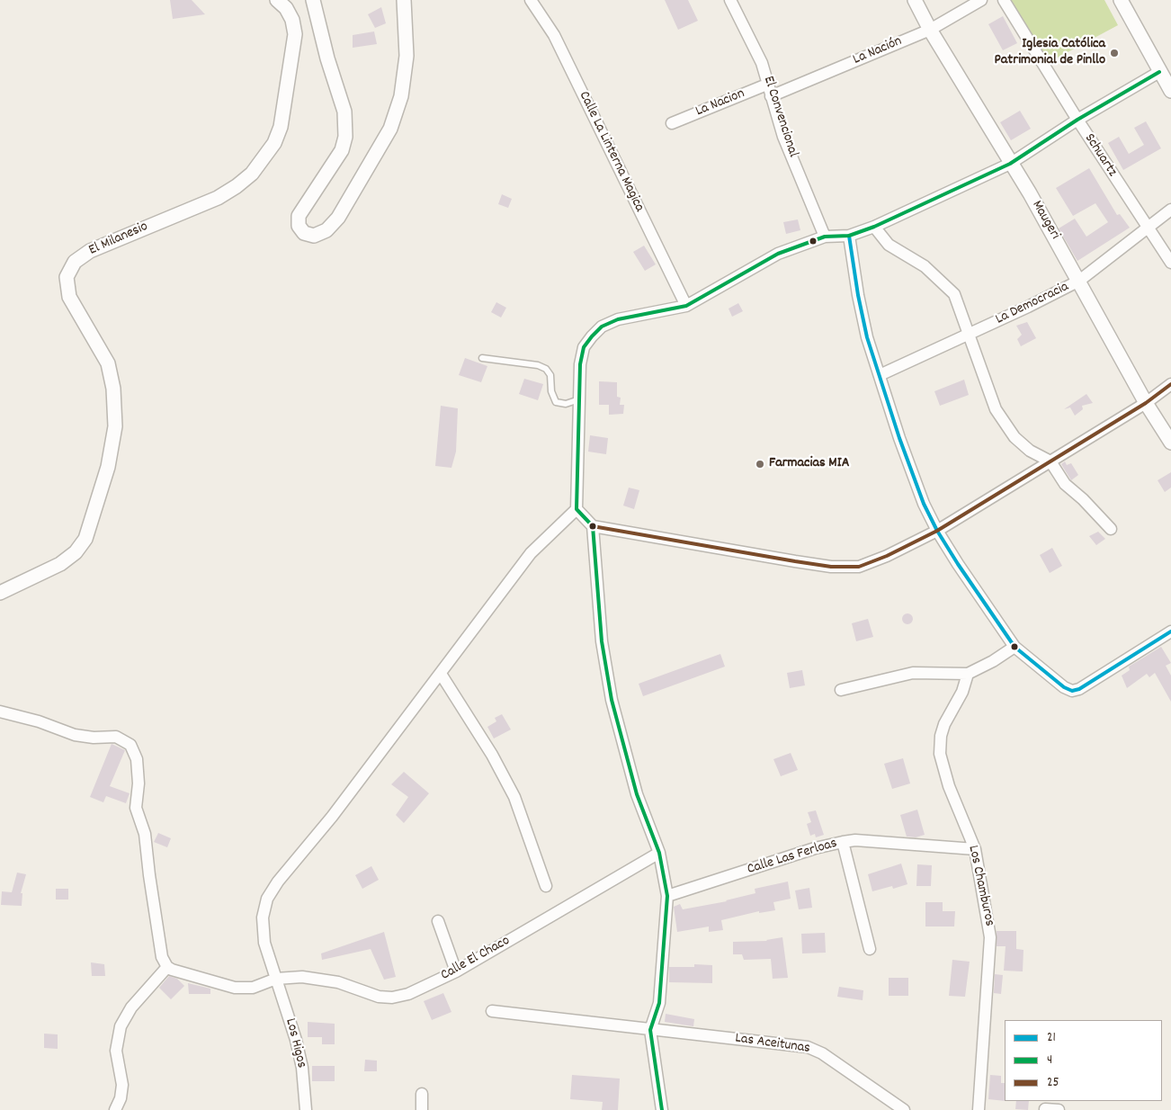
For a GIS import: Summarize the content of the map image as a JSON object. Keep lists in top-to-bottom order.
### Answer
{
  "streets": {
    "street": [
      "La Nación",
      "La Nacion",
      "El Convencional",
      "Calle La Linterna Magica",
      "Schuartz",
      "Maugeri",
      "El Milanesio",
      "La Democracia",
      "Calle Las Ferloas",
      "Los Chamburos",
      "Calle El Chaco",
      "Los Higos",
      "Las Aceitunas"
    ]
  },
  "crossings": [
    ["La Nación", "El Convencional"],
    ["La Nación", "Maugeri"],
    ["La Nacion", "El Convencional"],
    ["Schuartz", "La Democracia"],
    ["Maugeri", "La Democracia"],
    ["Calle Las Ferloas", "Los Chamburos"],
    ["Calle El Chaco", "Los Higos"]
  ],
  "places": ["Iglesia Católica Patrimonial de Pinllo", "Farmacias MIA"],
  "lines": ["transit line 4", "transit line 21", "transit line 25"],
  "legend": ["21", "4", "25"]
}
